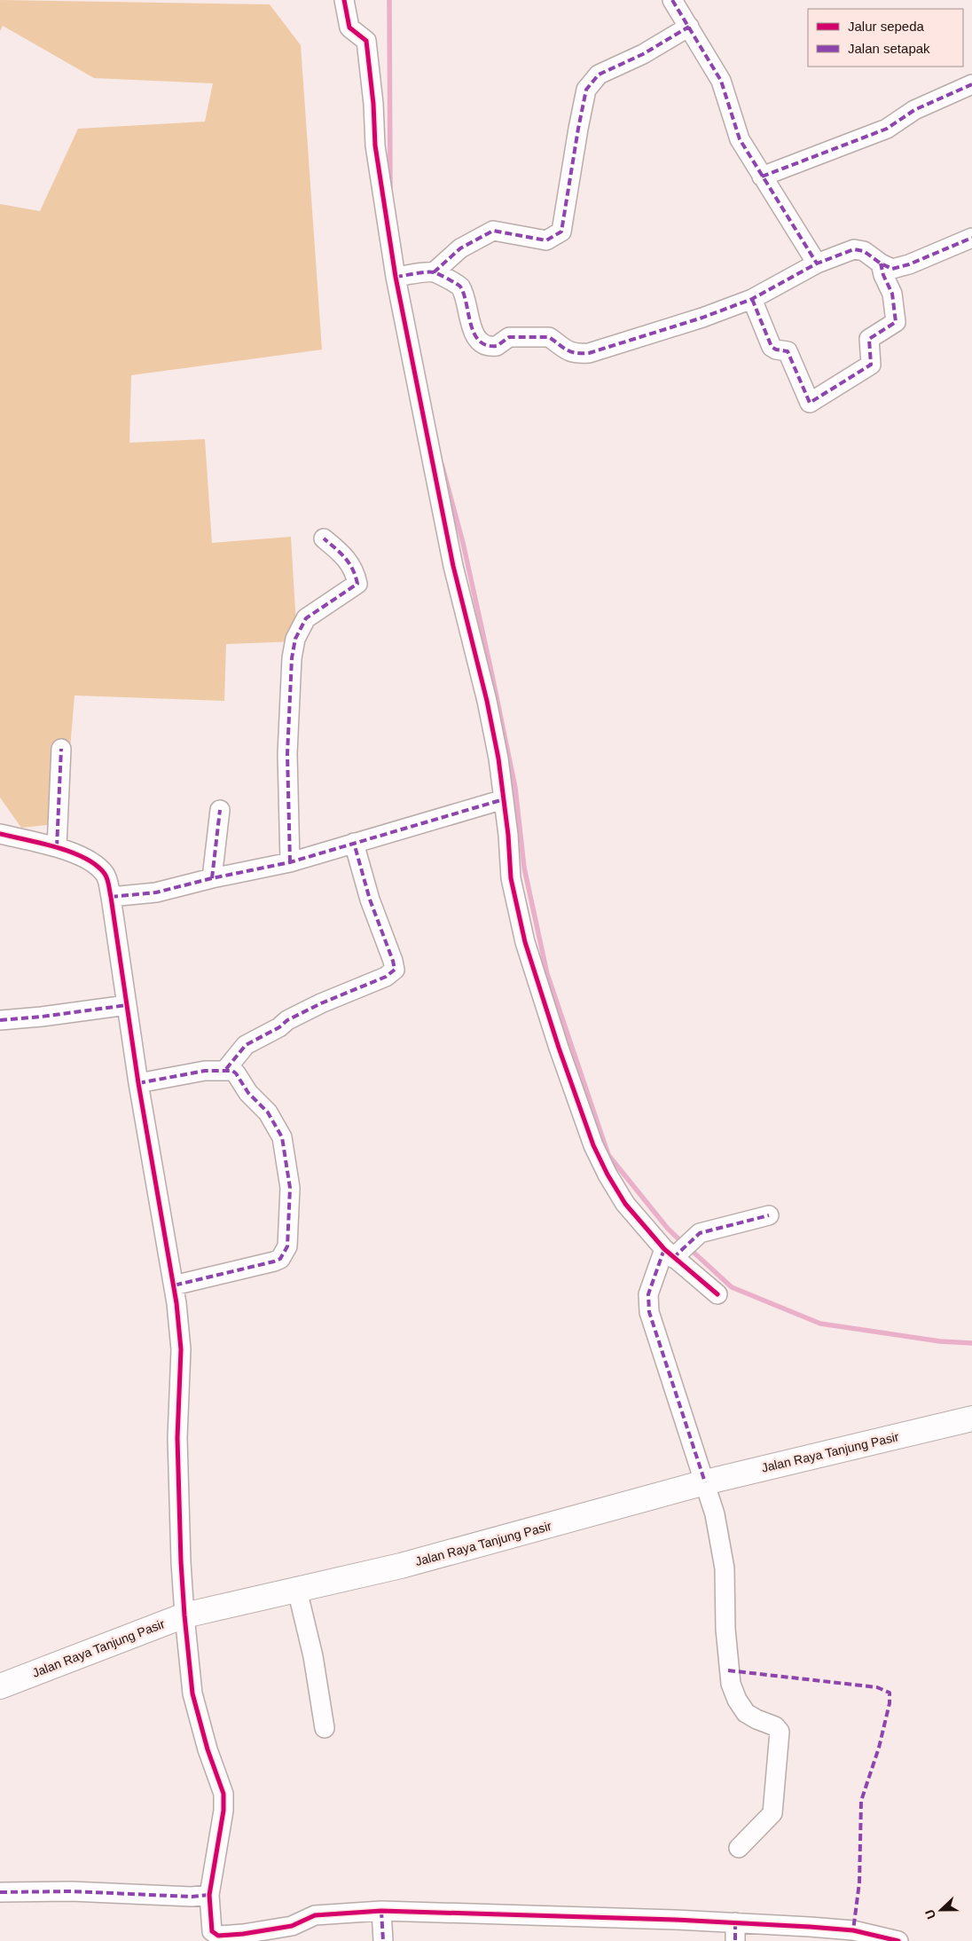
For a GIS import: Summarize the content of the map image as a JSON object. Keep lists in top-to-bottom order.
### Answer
{
  "streets": {
    "street": ["Jalan Raya Tanjung Pasir"]
  },
  "legend": ["Jalur sepeda", "Jalan setapak"],
  "north": "left"
}
